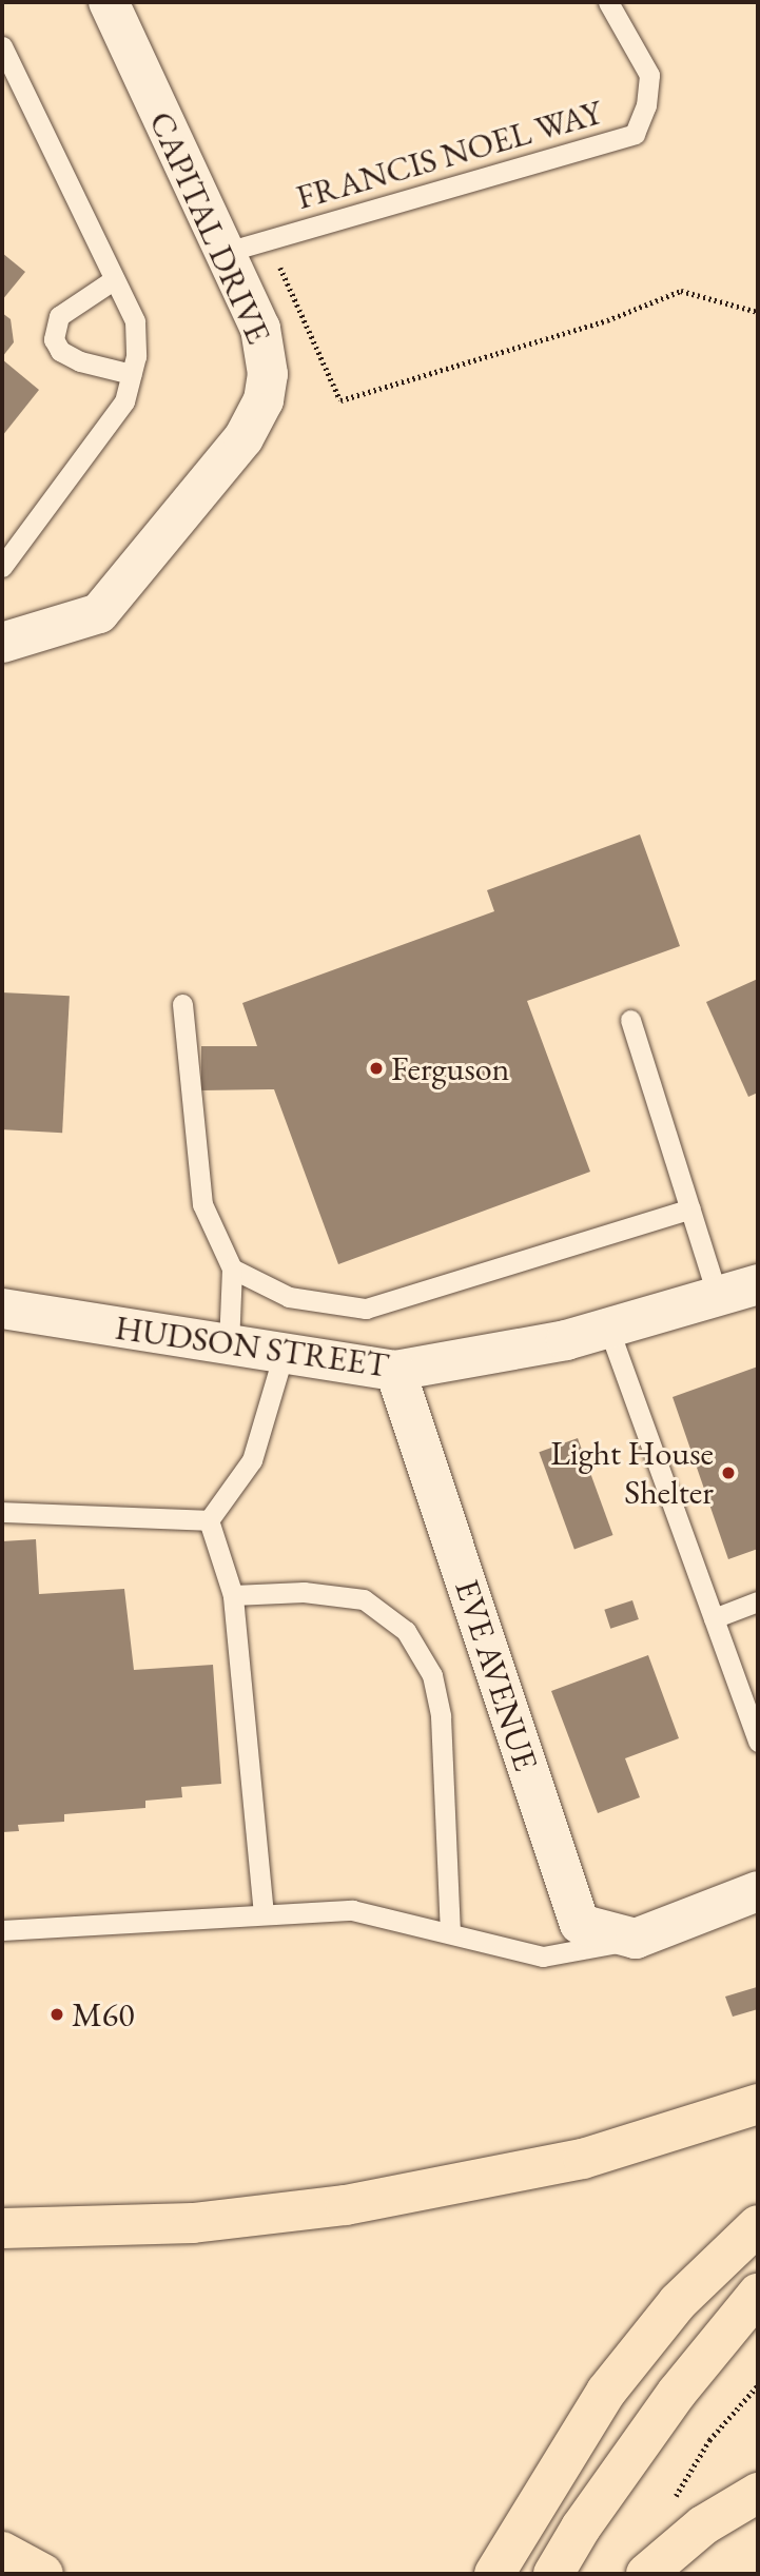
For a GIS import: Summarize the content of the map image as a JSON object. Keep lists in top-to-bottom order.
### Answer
{
  "streets": {
    "street": ["CAPITAL DRIVE", "HUDSON STREET", "EVE AVENUE"],
    "lane": ["FRANCIS NOEL WAY"]
  },
  "crossings": [
    ["FRANCIS NOEL WAY", "CAPITAL DRIVE"],
    ["HUDSON STREET", "EVE AVENUE"]
  ],
  "places": ["Ferguson", "Light House Shelter", "M60"]
}
